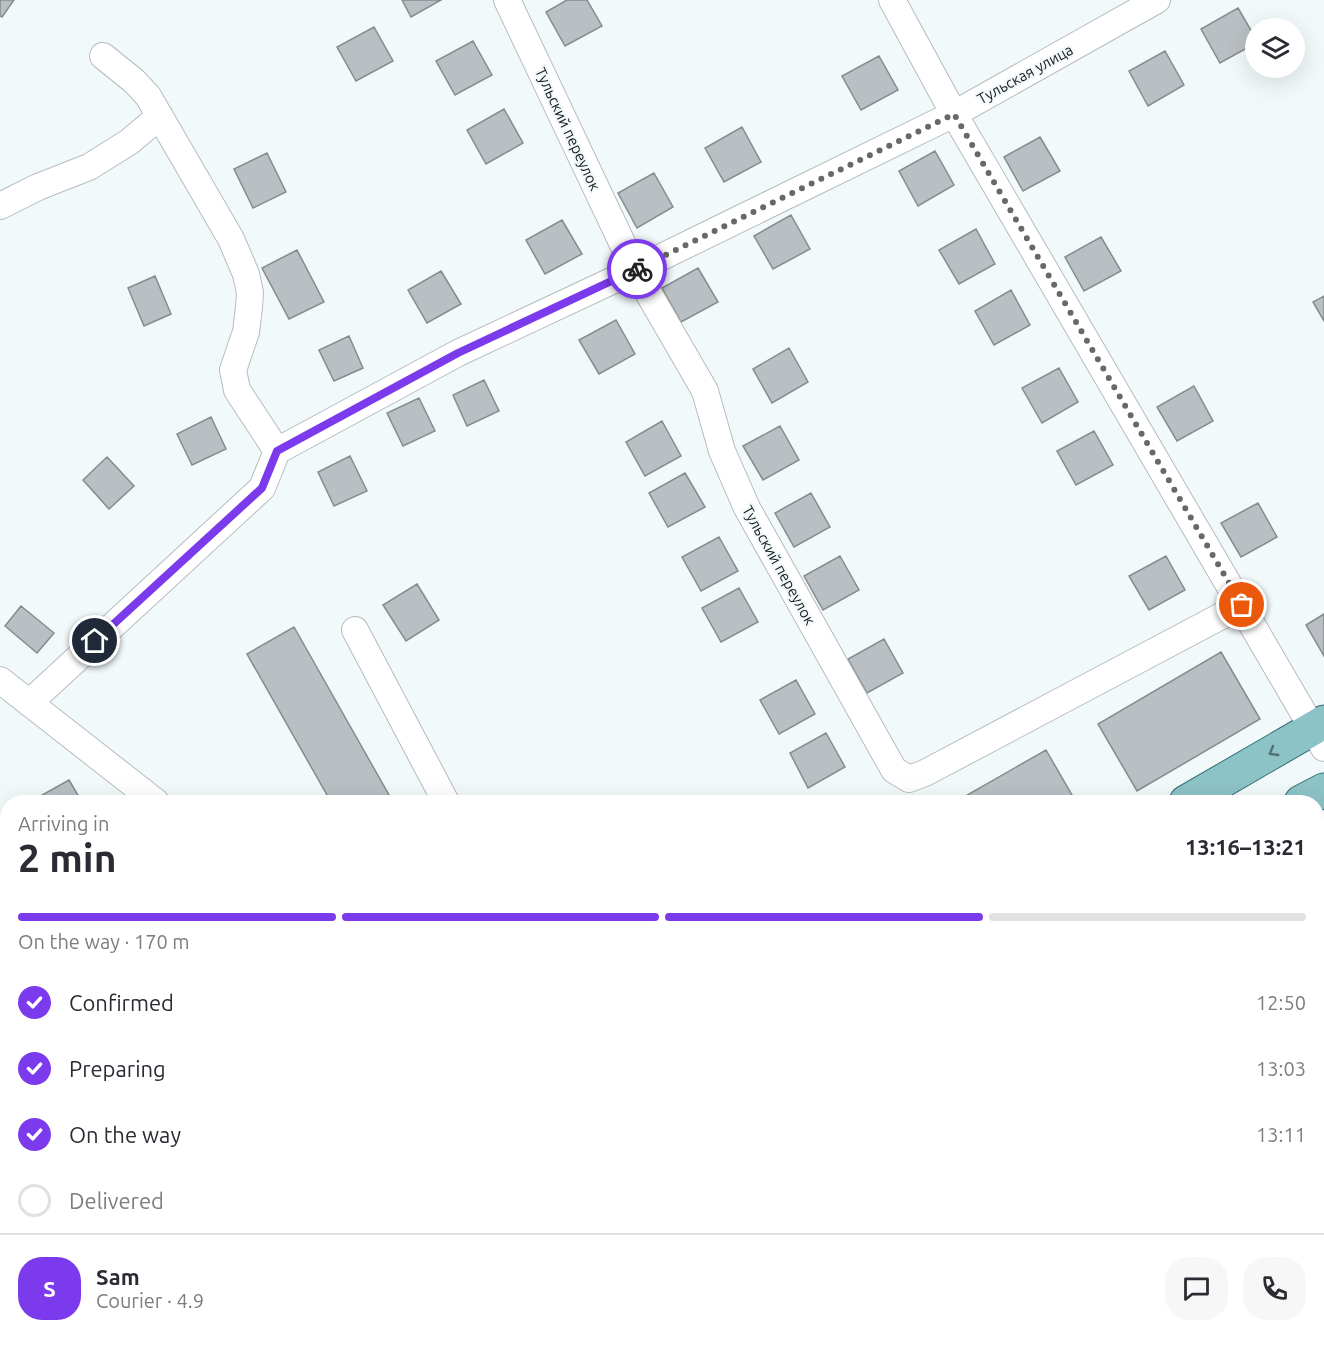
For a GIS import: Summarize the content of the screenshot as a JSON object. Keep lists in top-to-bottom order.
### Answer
{
  "streets": {
    "street": ["Тульская улица", "Тульский переулок"]
  },
  "crossings": [
    ["Тульская улица", "Тульский переулок"]
  ],
  "page": {
    "heading": ["2 min", "Arriving in", "13:16–13:21"],
    "panel": ["Sam", "Courier · 4.9"],
    "bar": "On the way · 170 m",
    "list": [
      ["Confirmed", "12:50"],
      ["Preparing", "13:03"],
      ["On the way", "13:11"],
      "Delivered"
    ],
    "round": "S"
  }
}
